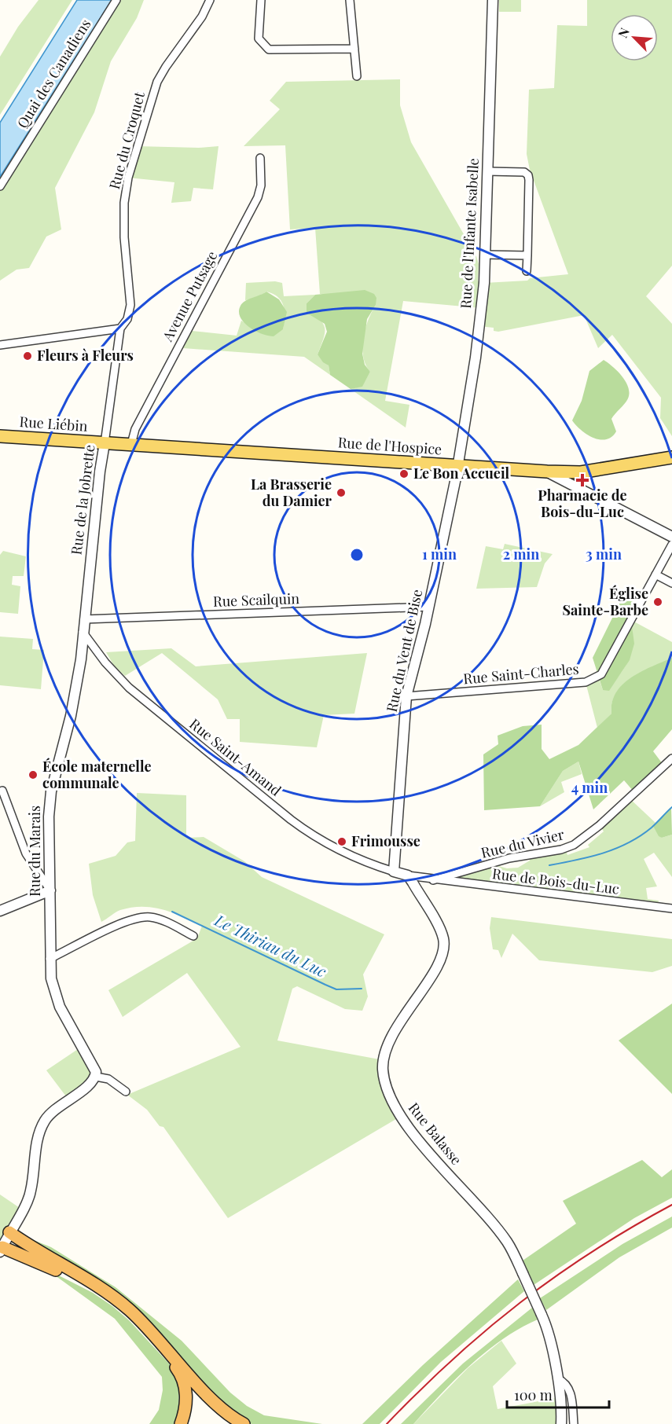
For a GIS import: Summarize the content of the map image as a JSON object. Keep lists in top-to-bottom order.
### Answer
{
  "streets": {
    "main road": ["Rue Liébin", "Rue de l'Hospice"],
    "street": [
      "Quai des Canadiens",
      "Rue du Croquet",
      "Rue de l'Infante Isabelle",
      "Avenue Putsage",
      "Rue de la Jobrette",
      "Rue Scailquin",
      "Rue du Vent de Bise",
      "Rue Saint-Charles",
      "Rue Saint-Amand",
      "Rue du Vivier",
      "Rue du Marais",
      "Rue de Bois-du-Luc",
      "Rue Balasse"
    ]
  },
  "crossings": [
    ["Rue du Croquet", "Rue de la Jobrette"],
    ["Rue de l'Infante Isabelle", "Rue de l'Hospice"],
    ["Rue de l'Infante Isabelle", "Rue du Vent de Bise"],
    ["Avenue Putsage", "Rue de l'Hospice"],
    ["Rue Liébin", "Rue de l'Hospice"],
    ["Rue Liébin", "Rue de la Jobrette"],
    ["Rue de l'Hospice", "Rue de la Jobrette"],
    ["Rue de l'Hospice", "Rue du Vent de Bise"],
    ["Rue de la Jobrette", "Rue Scailquin"],
    ["Rue de la Jobrette", "Rue du Marais"],
    ["Rue Scailquin", "Rue du Vent de Bise"],
    ["Rue Scailquin", "Rue du Marais"],
    ["Rue du Vent de Bise", "Rue Saint-Charles"],
    ["Rue du Vent de Bise", "Rue Saint-Amand"],
    ["Rue Saint-Amand", "Rue du Marais"],
    ["Rue du Vivier", "Rue de Bois-du-Luc"],
    ["Rue de Bois-du-Luc", "Rue Balasse"]
  ],
  "water": ["Le Thiriau du Luc"],
  "places": {
    "other": [
      "Fleurs à Fleurs",
      "Le Bon Accueil",
      "La Brasserie du Damier",
      "Église Sainte-Barbe",
      "École maternelle communale",
      "Frimousse"
    ],
    "health": ["Pharmacie de Bois-du-Luc"]
  },
  "scale_bar": "100 m",
  "north": "top left",
  "rings": [
    "1 min",
    "2 min",
    "3 min",
    "4 min"
  ]
}
